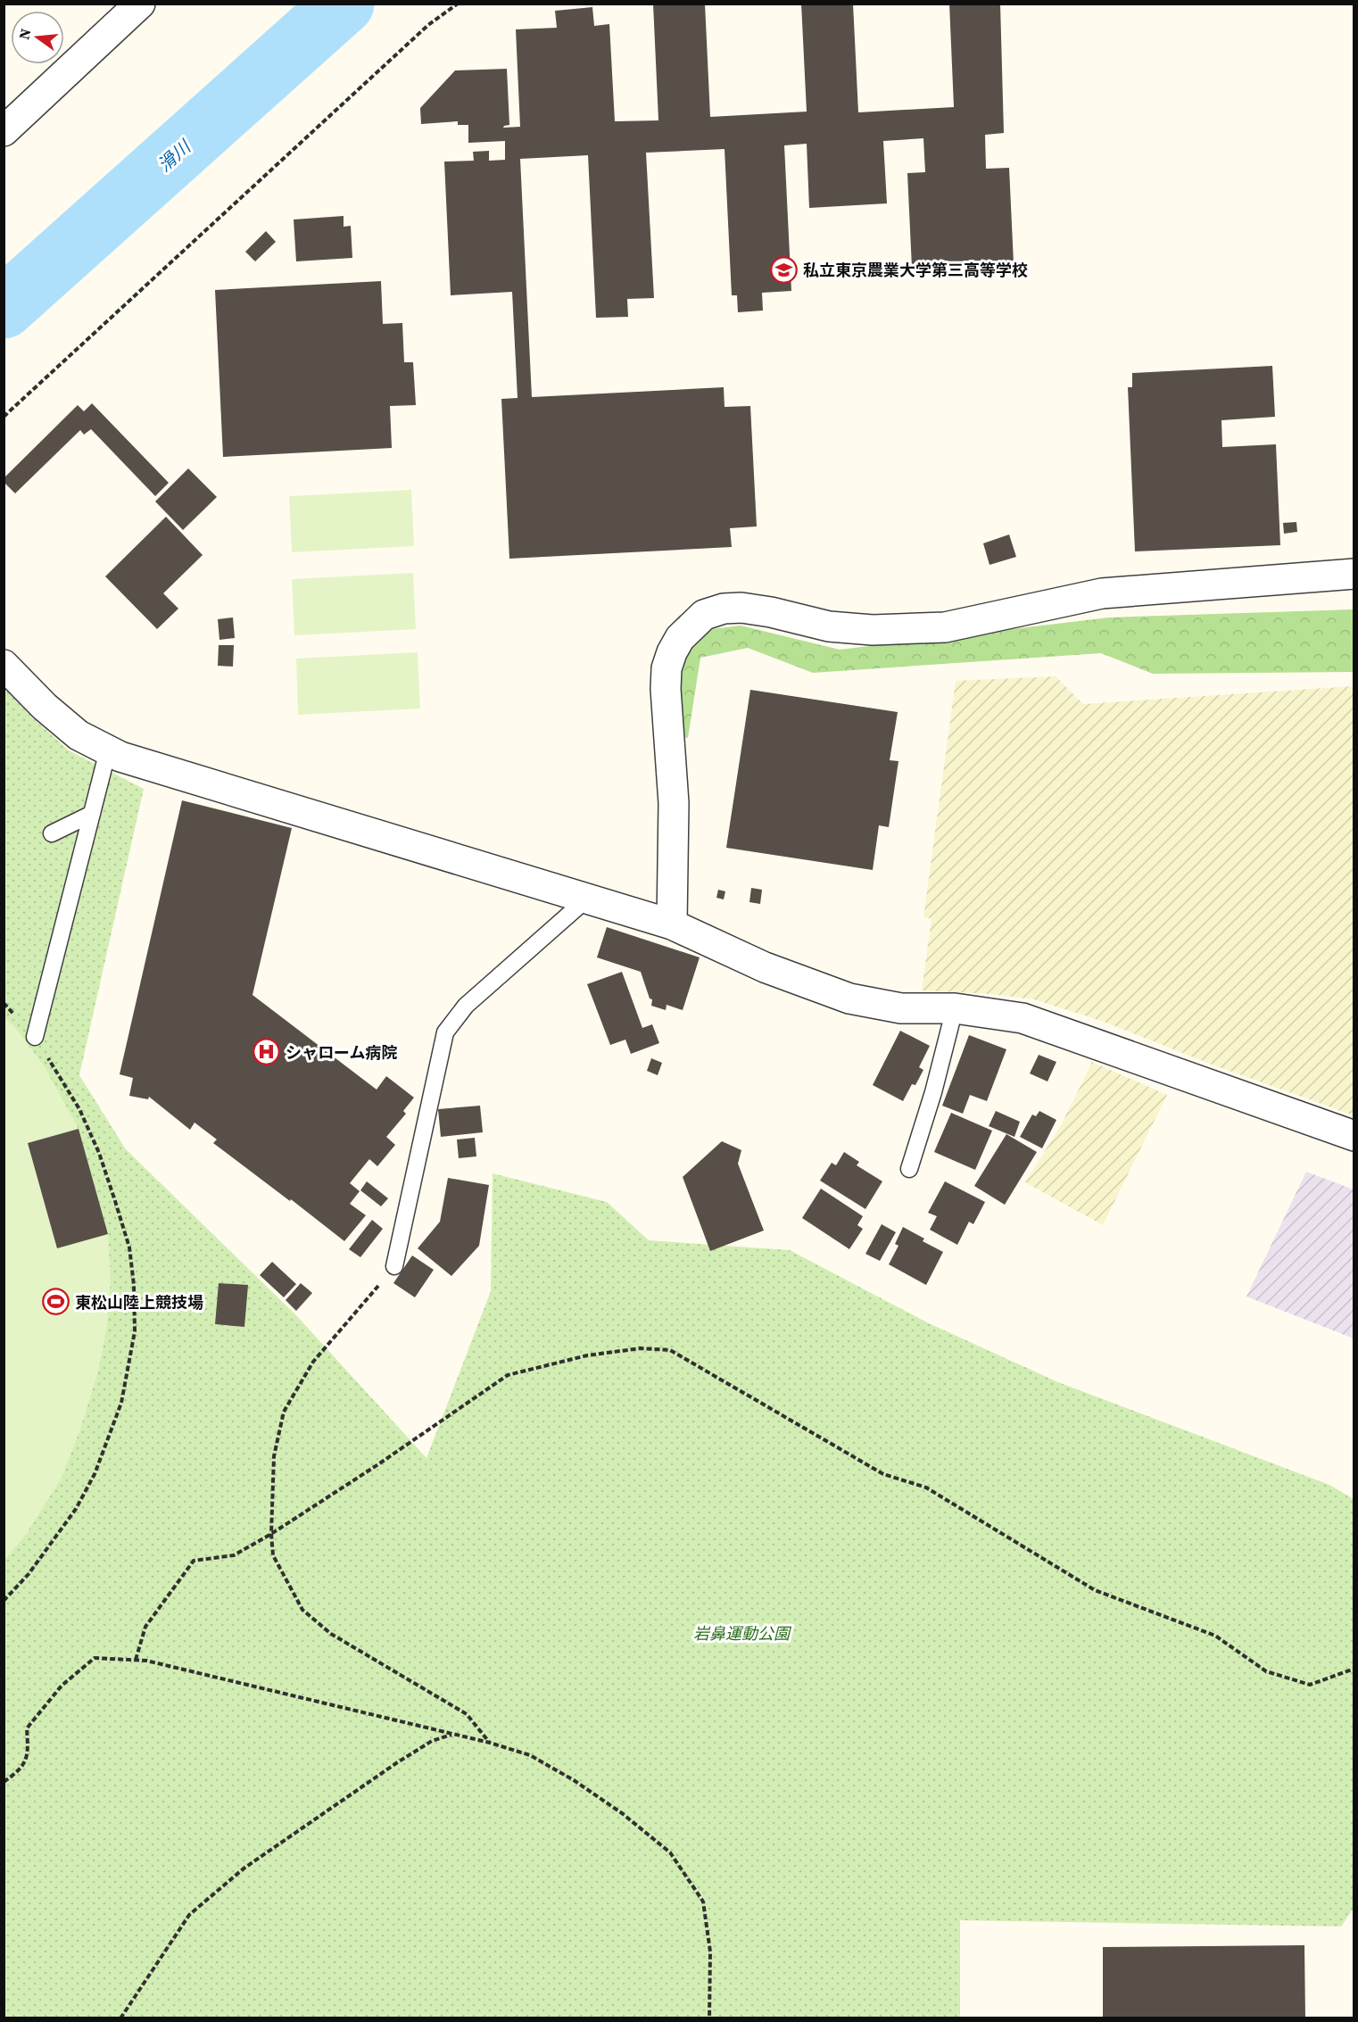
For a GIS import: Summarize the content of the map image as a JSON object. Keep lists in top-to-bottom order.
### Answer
{
  "water": ["滑川"],
  "parks": ["岩鼻運動公園"],
  "places": {
    "school or university": ["私立東京農業大学第三高等学校"],
    "hospital": ["シャローム病院"],
    "sports": ["東松山陸上競技場"]
  },
  "north": "left"
}
